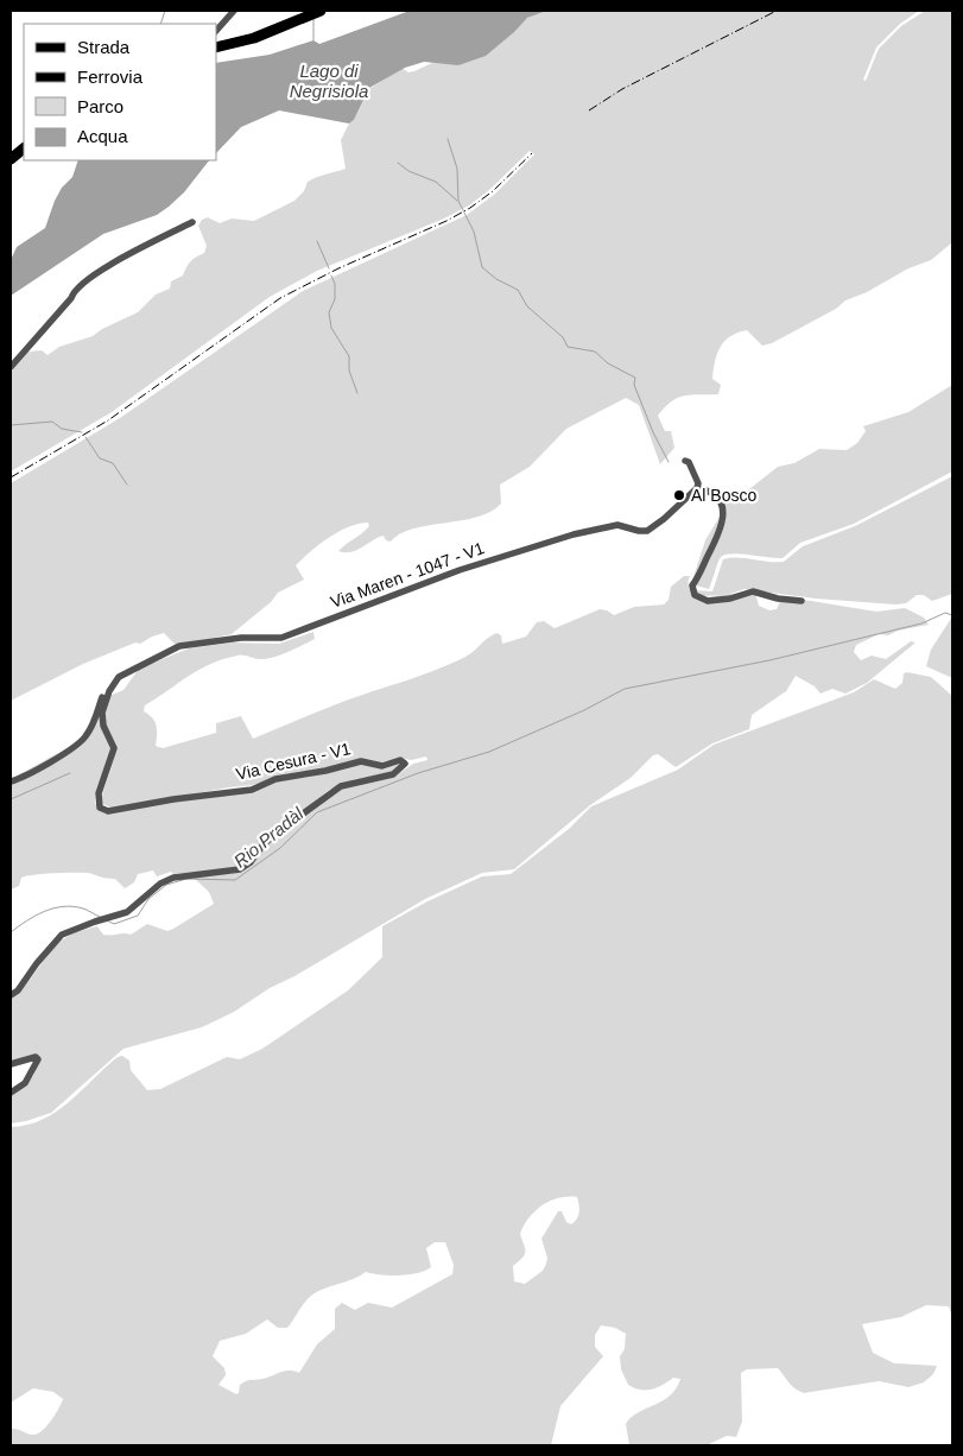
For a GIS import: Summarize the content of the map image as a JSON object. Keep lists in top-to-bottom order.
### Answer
{
  "streets": {
    "street": ["Via Maren - 1047 - V1", "Via Cesura - V1"]
  },
  "crossings": [
    ["Via Maren - 1047 - V1", "Via Cesura - V1"]
  ],
  "water": ["Lago di Negrisiola", "Rio Pradàl"],
  "places": ["Al Bosco"],
  "legend": [
    "Strada",
    "Ferrovia",
    "Parco",
    "Acqua"
  ]
}
